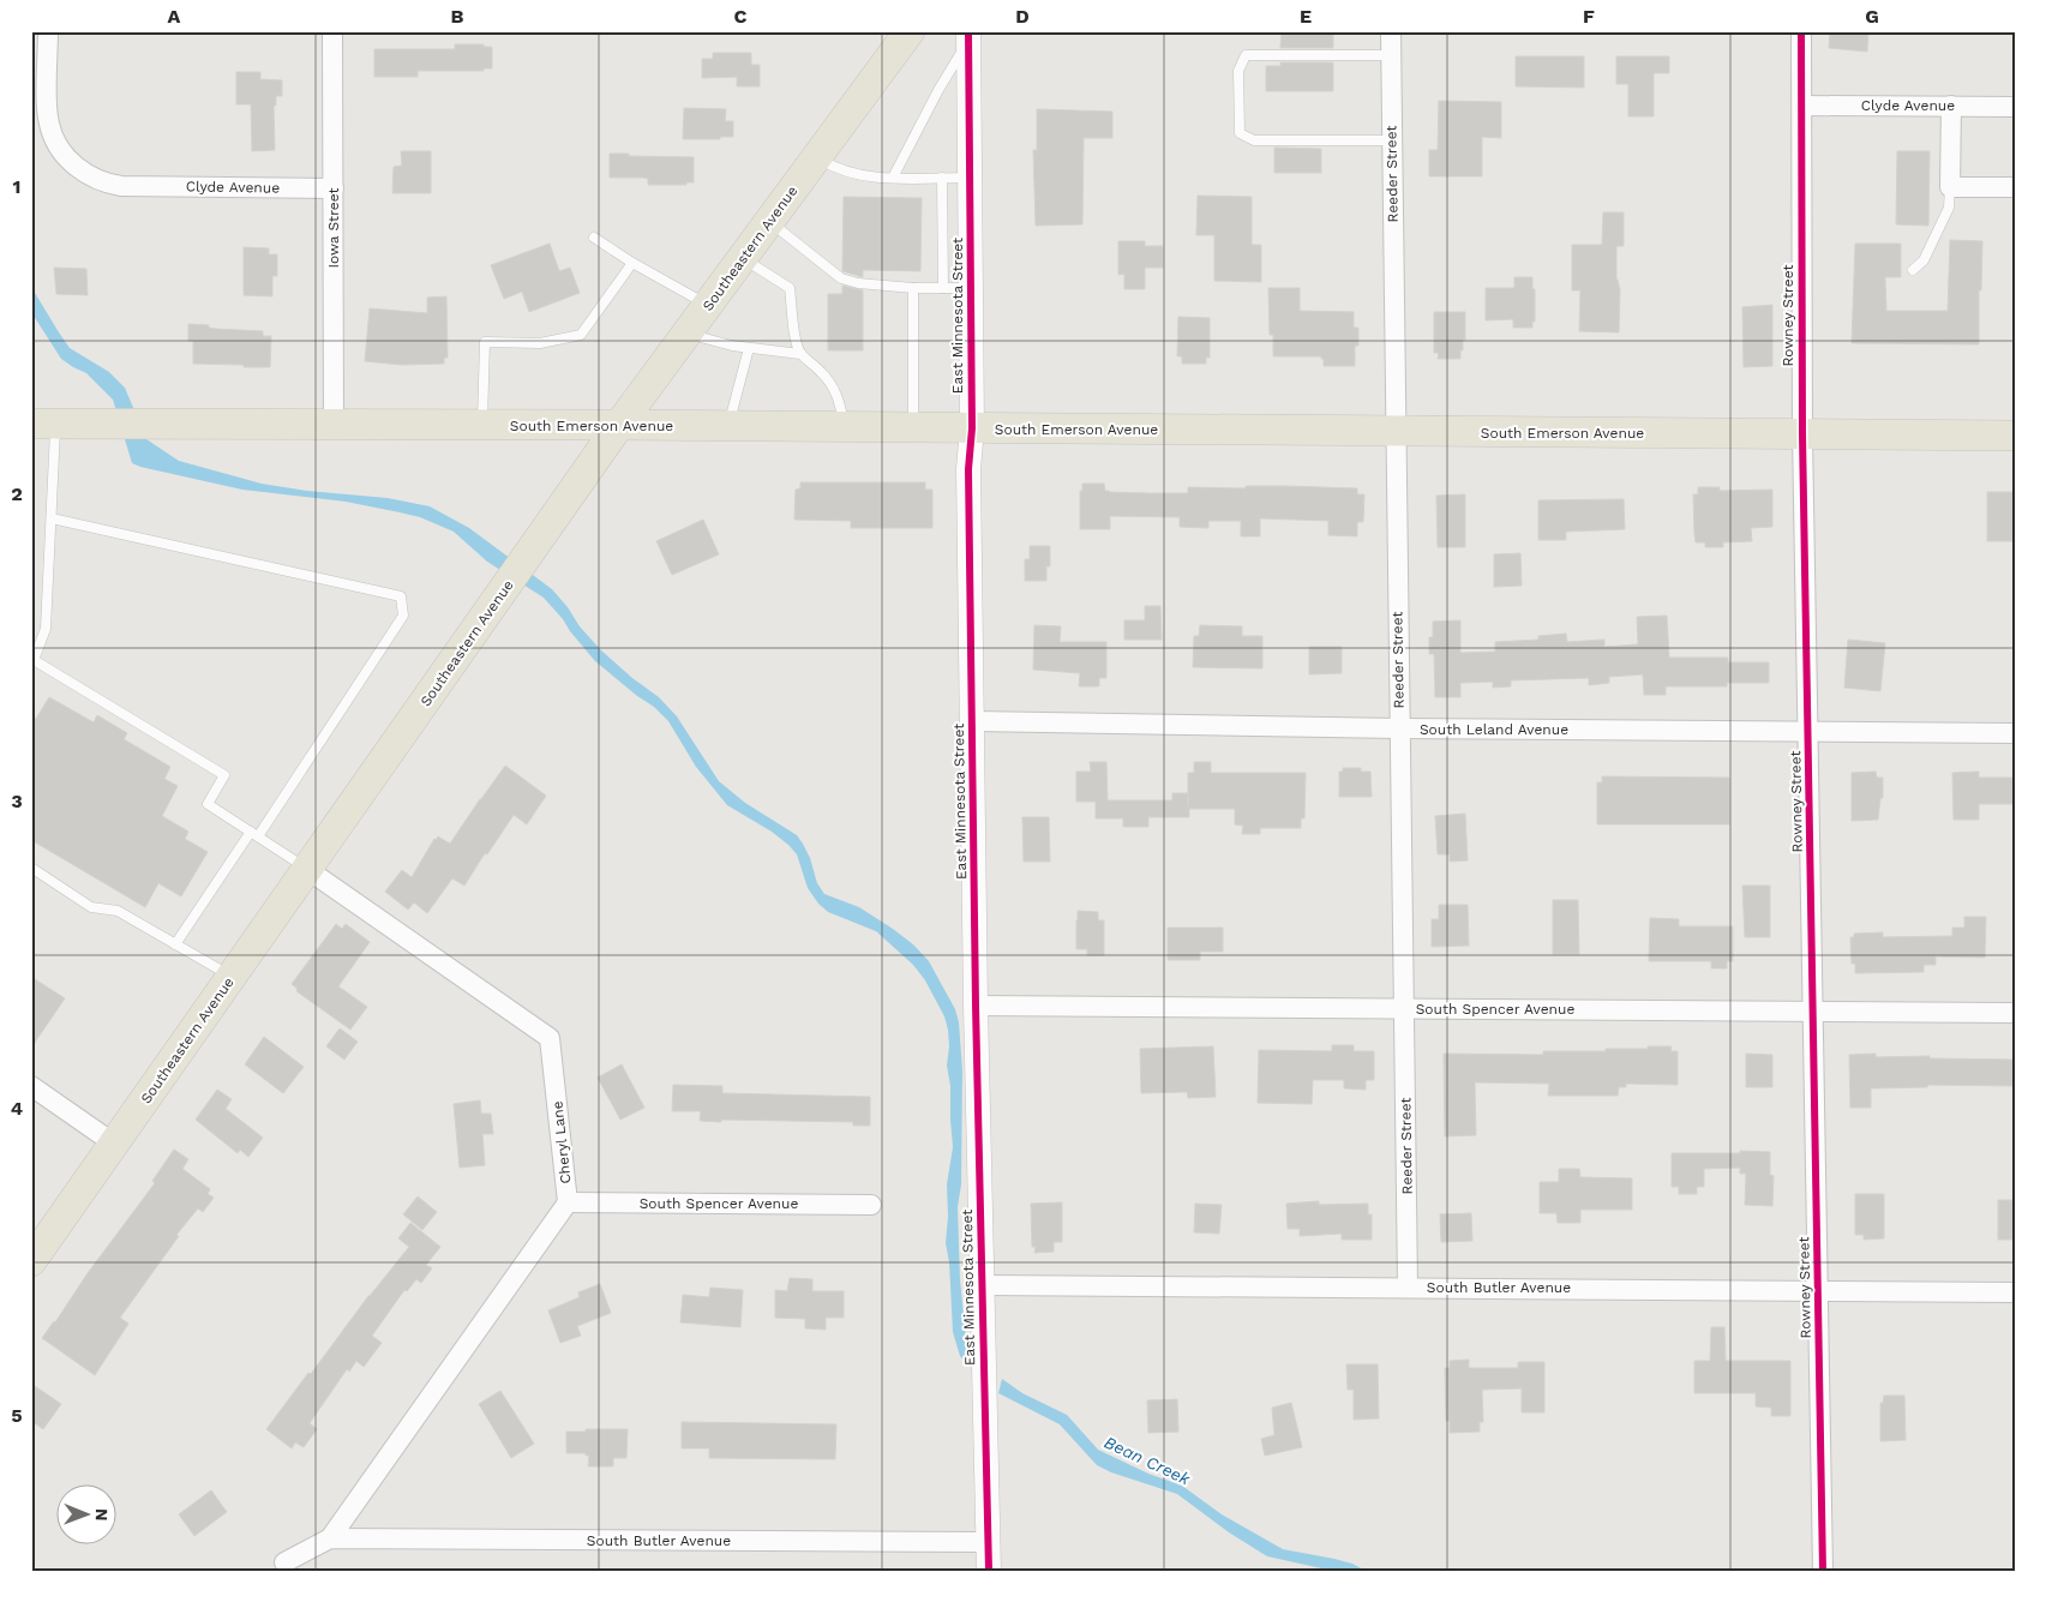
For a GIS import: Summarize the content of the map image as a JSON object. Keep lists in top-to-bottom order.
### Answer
{
  "streets": {
    "main road": ["Southeastern Avenue", "South Emerson Avenue"],
    "street": [
      "Clyde Avenue",
      "Reeder Street",
      "Iowa Street",
      "East Minnesota Street",
      "Rowney Street",
      "South Leland Avenue",
      "South Spencer Avenue",
      "Cheryl Lane",
      "South Butler Avenue"
    ]
  },
  "crossings": [
    ["Clyde Avenue", "Iowa Street"],
    ["Clyde Avenue", "Rowney Street"],
    ["Reeder Street", "South Emerson Avenue"],
    ["Reeder Street", "South Leland Avenue"],
    ["Reeder Street", "South Spencer Avenue"],
    ["Reeder Street", "South Butler Avenue"],
    ["Iowa Street", "South Emerson Avenue"],
    ["Southeastern Avenue", "South Emerson Avenue"],
    ["Southeastern Avenue", "Cheryl Lane"],
    ["East Minnesota Street", "South Emerson Avenue"],
    ["East Minnesota Street", "South Leland Avenue"],
    ["East Minnesota Street", "South Spencer Avenue"],
    ["East Minnesota Street", "South Butler Avenue"],
    ["Rowney Street", "South Emerson Avenue"],
    ["Rowney Street", "South Leland Avenue"],
    ["Rowney Street", "South Spencer Avenue"],
    ["Rowney Street", "South Butler Avenue"],
    ["South Spencer Avenue", "Cheryl Lane"],
    ["Cheryl Lane", "South Butler Avenue"]
  ],
  "water": ["Bean Creek"],
  "north": "right",
  "grid": {
    "columns": [
      "A",
      "B",
      "C",
      "D",
      "E",
      "F",
      "G"
    ],
    "rows": [
      "1",
      "2",
      "3",
      "4",
      "5"
    ]
  }
}
